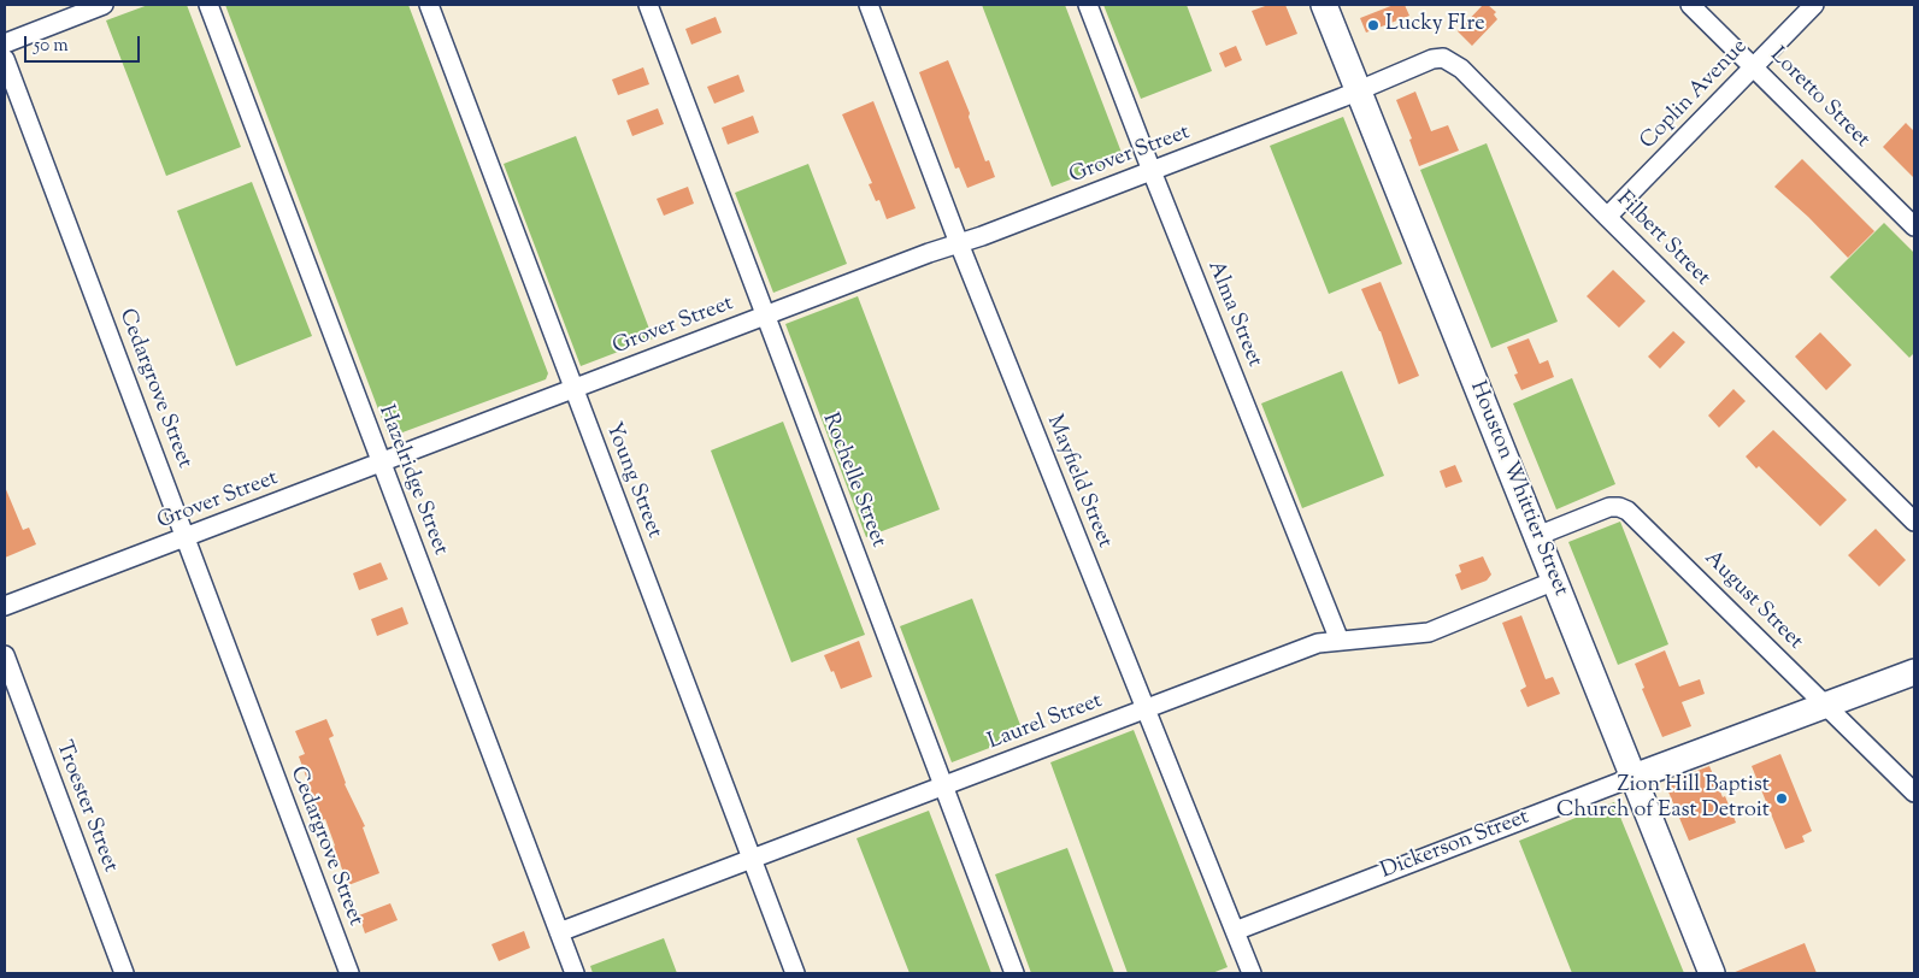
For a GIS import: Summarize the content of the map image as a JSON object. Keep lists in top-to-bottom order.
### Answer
{
  "streets": {
    "street": [
      "Coplin Avenue",
      "Loretto Street",
      "Grover Street",
      "Filbert Street",
      "Alma Street",
      "Cedargrove Street",
      "Hazelridge Street",
      "Young Street",
      "Rochelle Street",
      "Mayfield Street",
      "Houston Whittier Street",
      "August Street",
      "Laurel Street",
      "Troester Street",
      "Dickerson Street"
    ]
  },
  "crossings": [
    ["Coplin Avenue", "Loretto Street"],
    ["Coplin Avenue", "Filbert Street"],
    ["Grover Street", "Filbert Street"],
    ["Grover Street", "Alma Street"],
    ["Grover Street", "Cedargrove Street"],
    ["Grover Street", "Hazelridge Street"],
    ["Grover Street", "Young Street"],
    ["Grover Street", "Rochelle Street"],
    ["Grover Street", "Mayfield Street"],
    ["Grover Street", "Houston Whittier Street"],
    ["Filbert Street", "Houston Whittier Street"],
    ["Alma Street", "Laurel Street"],
    ["Hazelridge Street", "Laurel Street"],
    ["Young Street", "Laurel Street"],
    ["Rochelle Street", "Laurel Street"],
    ["Mayfield Street", "Laurel Street"],
    ["Mayfield Street", "Dickerson Street"],
    ["Houston Whittier Street", "August Street"],
    ["Houston Whittier Street", "Laurel Street"],
    ["Houston Whittier Street", "Dickerson Street"],
    ["August Street", "Dickerson Street"]
  ],
  "places": ["Lucky FIre", "Zion Hill Baptist Church of East Detroit"],
  "scale_bar": "50 m"
}
